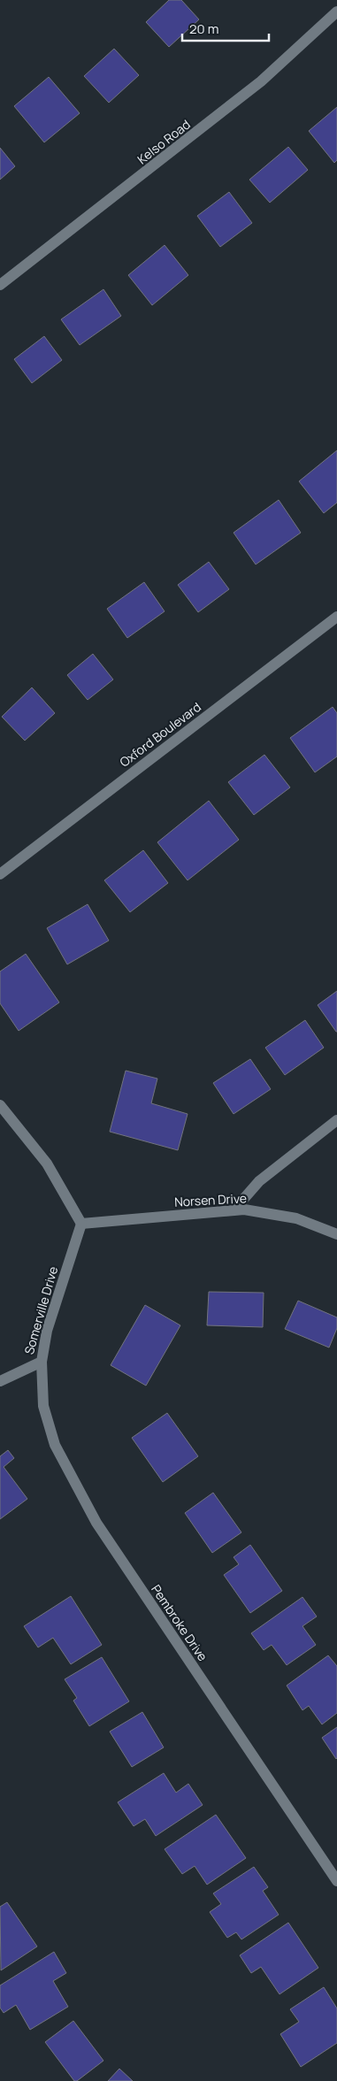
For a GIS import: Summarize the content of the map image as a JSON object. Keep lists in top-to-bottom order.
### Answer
{
  "streets": {
    "street": [
      "Kelso Road",
      "Oxford Boulevard",
      "Norsen Drive",
      "Somerville Drive",
      "Pembroke Drive"
    ]
  },
  "crossings": [
    ["Norsen Drive", "Somerville Drive"],
    ["Somerville Drive", "Pembroke Drive"]
  ],
  "scale_bar": "20 m"
}
